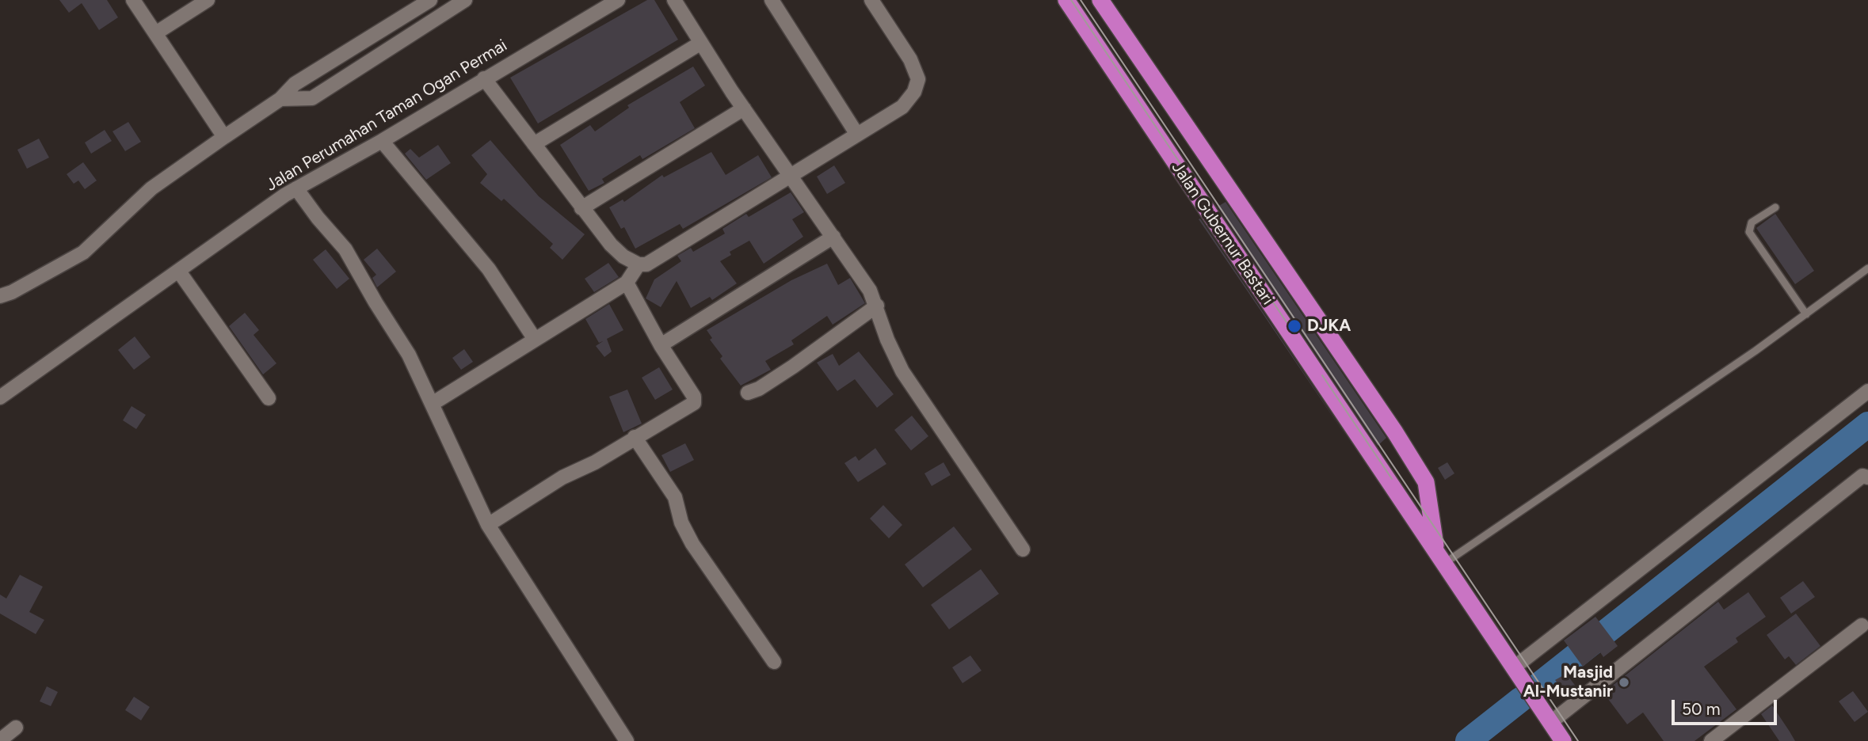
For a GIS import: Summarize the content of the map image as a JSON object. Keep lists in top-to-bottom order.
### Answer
{
  "streets": {
    "highway": ["Jalan Gubernur Bastari"],
    "street": ["Jalan Perumahan Taman Ogan Permai"]
  },
  "places": ["DJKA", "Masjid Al-Mustanir"],
  "scale_bar": "50 m"
}
